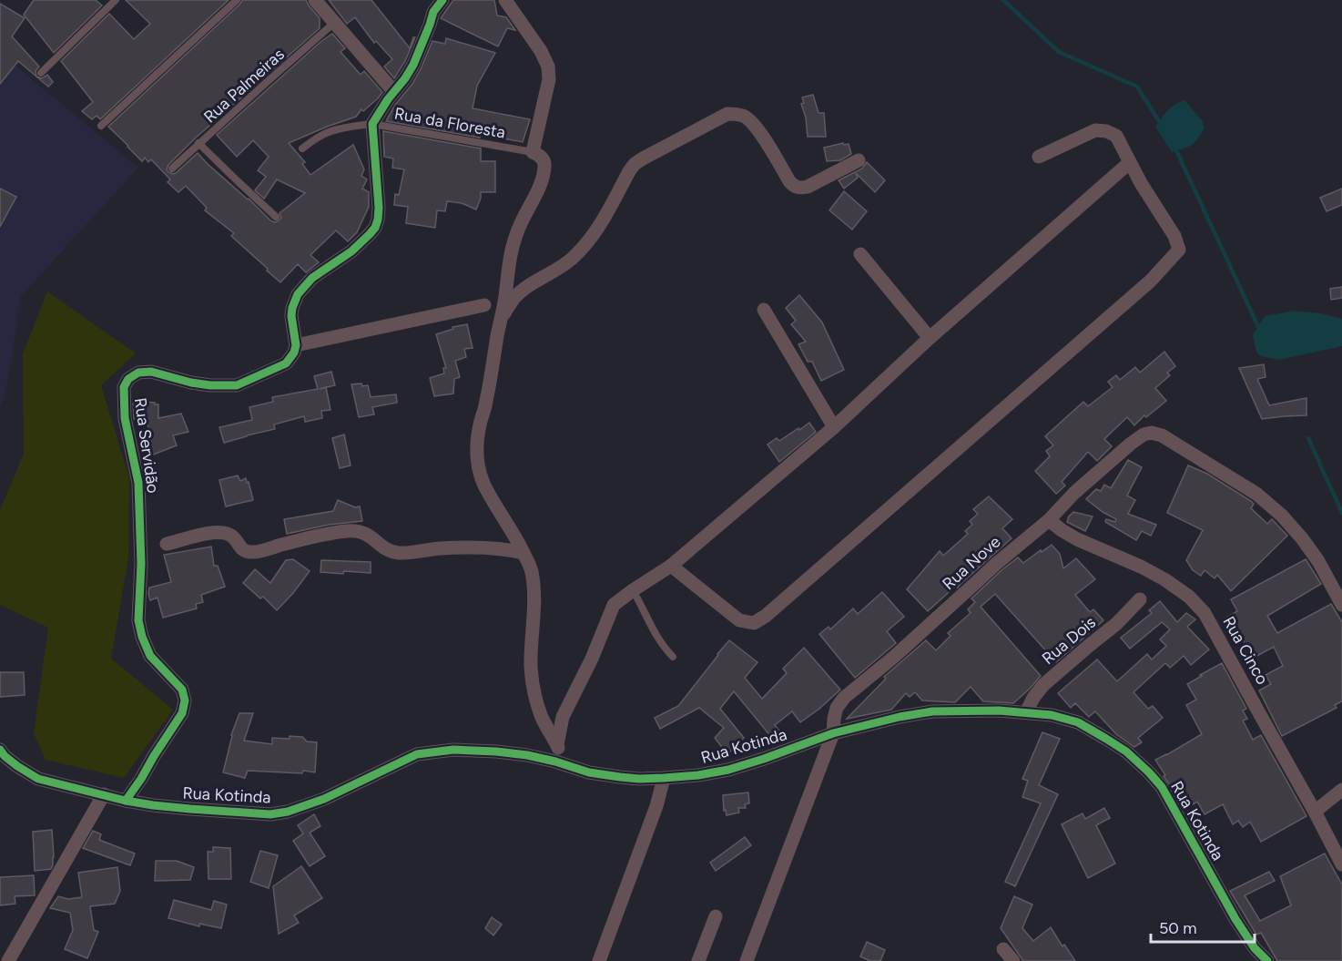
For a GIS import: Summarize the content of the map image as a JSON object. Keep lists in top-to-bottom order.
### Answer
{
  "streets": {
    "street": [
      "Rua Servidão",
      "Rua Nove",
      "Rua Dois",
      "Rua Cinco",
      "Rua Kotinda"
    ],
    "lane": ["Rua Palmeiras", "Rua da Floresta"]
  },
  "crossings": [
    ["Rua Servidão", "Rua Kotinda"],
    ["Rua Nove", "Rua Cinco"],
    ["Rua Nove", "Rua Kotinda"],
    ["Rua Dois", "Rua Kotinda"]
  ],
  "scale_bar": "50 m"
}
